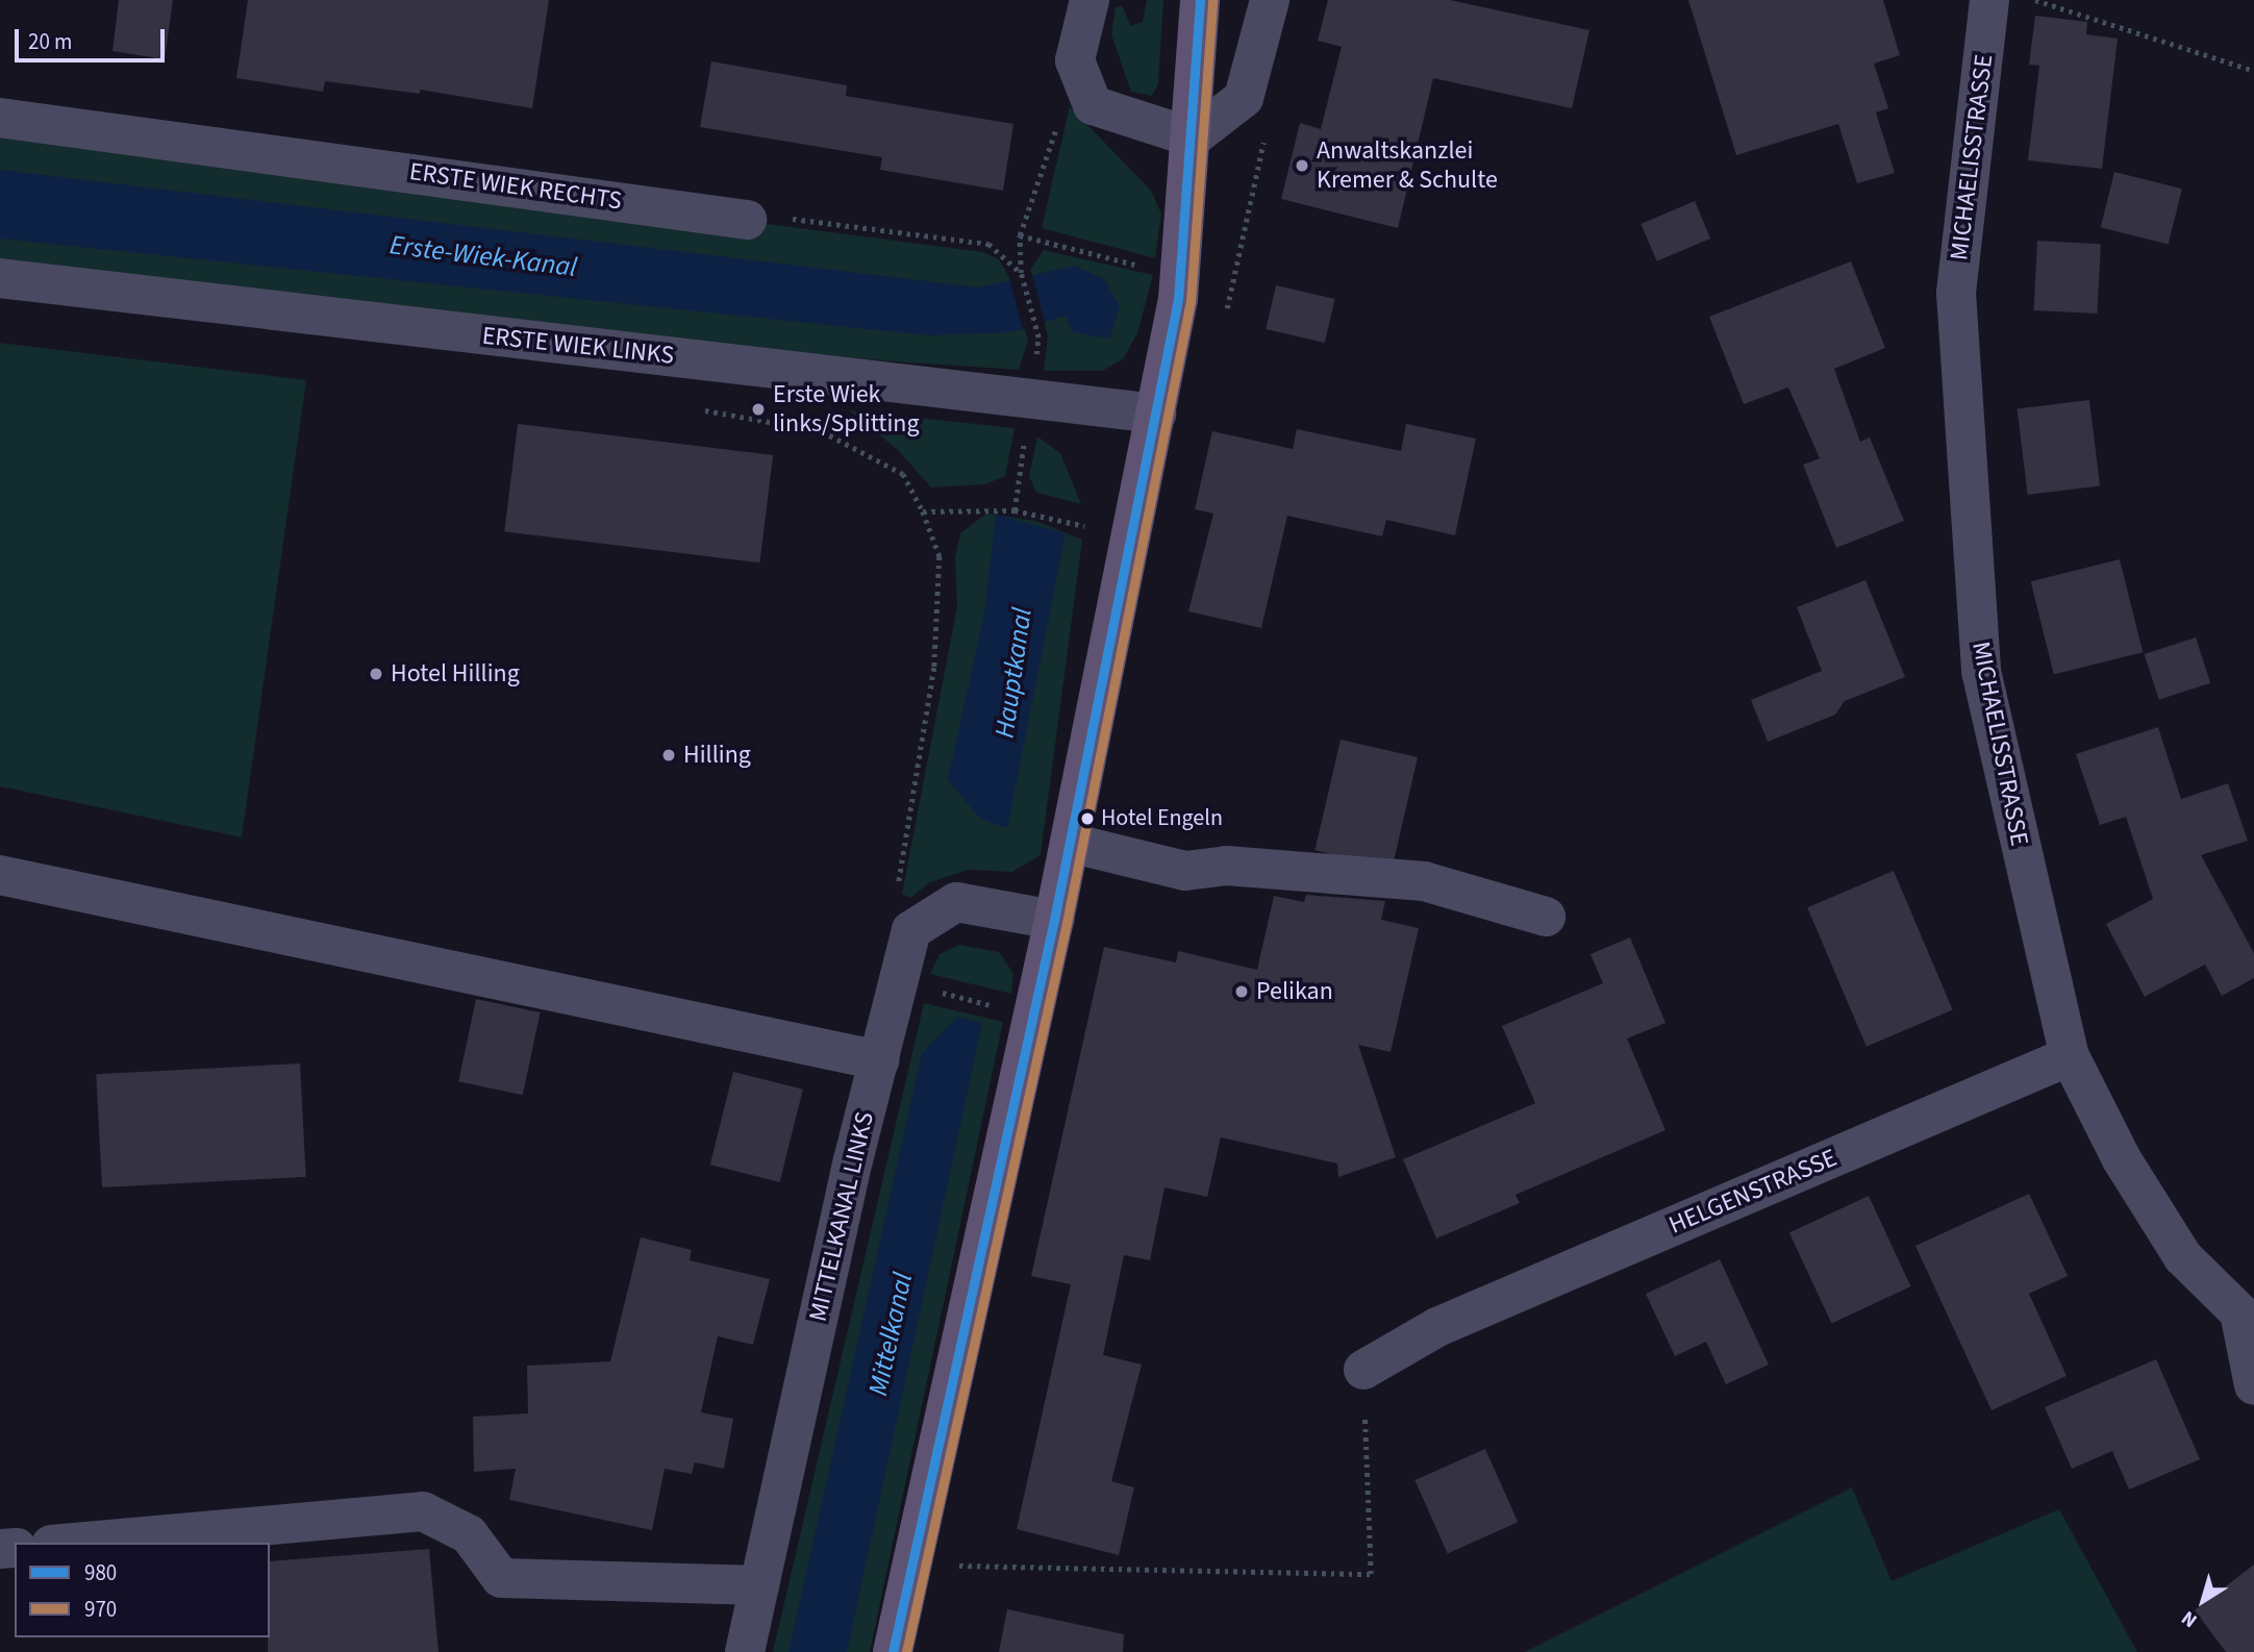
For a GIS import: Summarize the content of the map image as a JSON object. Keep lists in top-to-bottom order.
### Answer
{
  "streets": {
    "street": [
      "MICHAELISSTRASSE",
      "ERSTE WIEK RECHTS",
      "ERSTE WIEK LINKS",
      "HELGENSTRASSE",
      "MITTELKANAL LINKS"
    ]
  },
  "crossings": [
    ["MICHAELISSTRASSE", "HELGENSTRASSE"]
  ],
  "water": ["Erste-Wiek-Kanal", "Hauptkanal", "Mittelkanal"],
  "places": [
    "Anwaltskanzlei Kremer & Schulte",
    "Erste Wiek links/Splitting",
    "Hotel Hilling",
    "Hilling",
    "Hotel Engeln",
    "Pelikan"
  ],
  "lines": ["transit line 980", "transit line 970"],
  "legend": ["980", "970"],
  "scale_bar": "20 m",
  "north": "bottom left"
}
